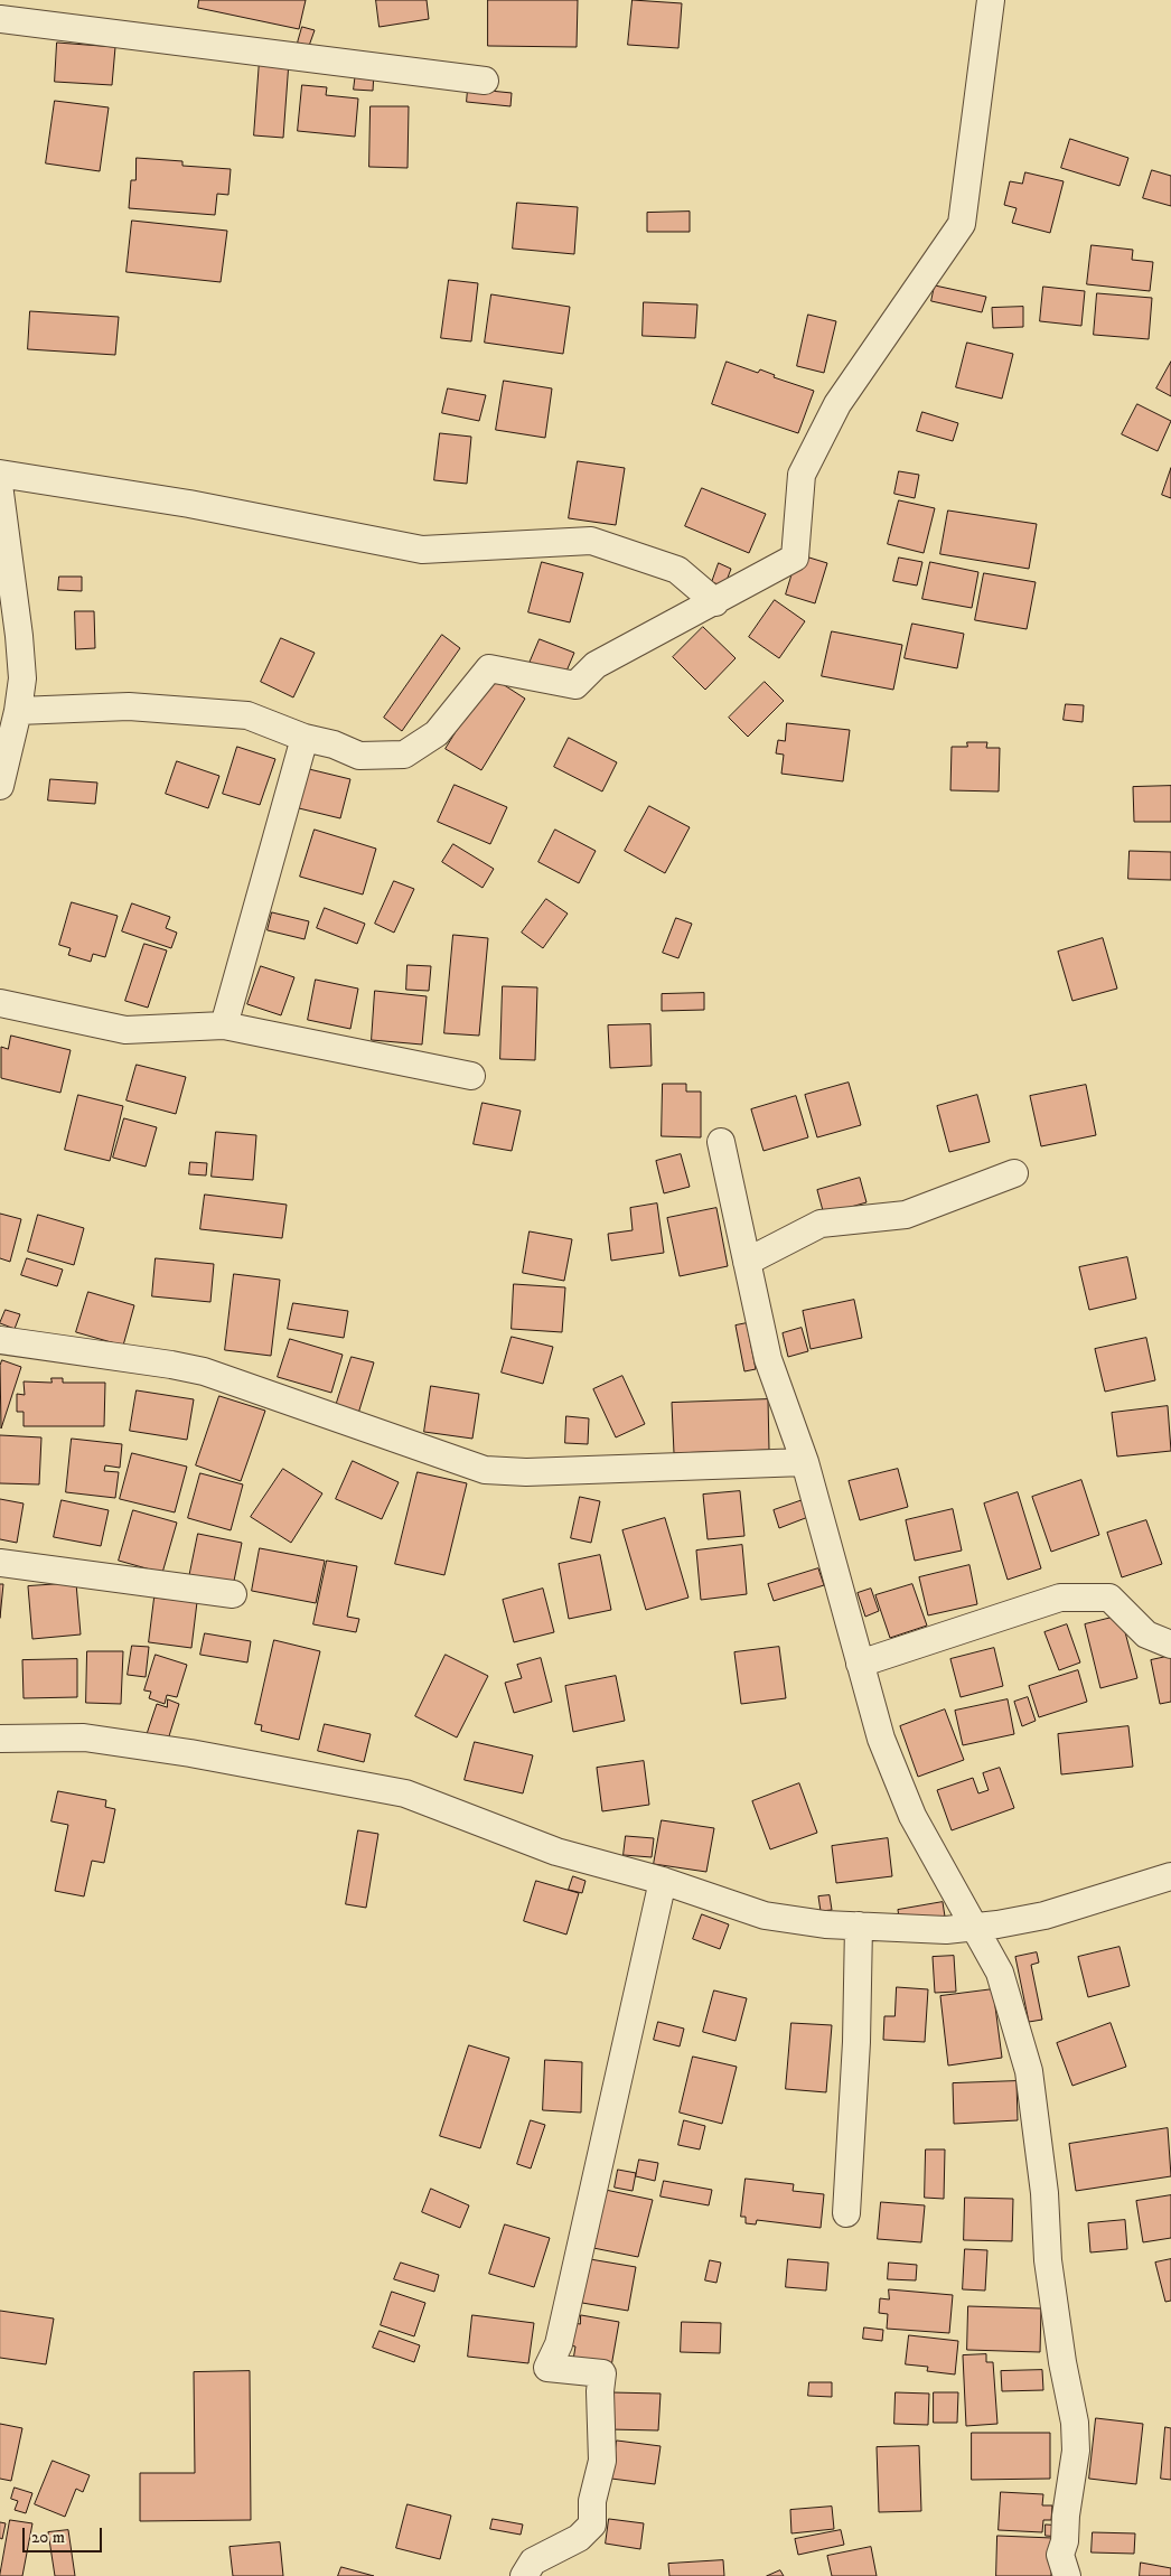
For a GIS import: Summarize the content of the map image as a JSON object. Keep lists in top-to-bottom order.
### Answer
{
  "scale_bar": "20 m"
}
